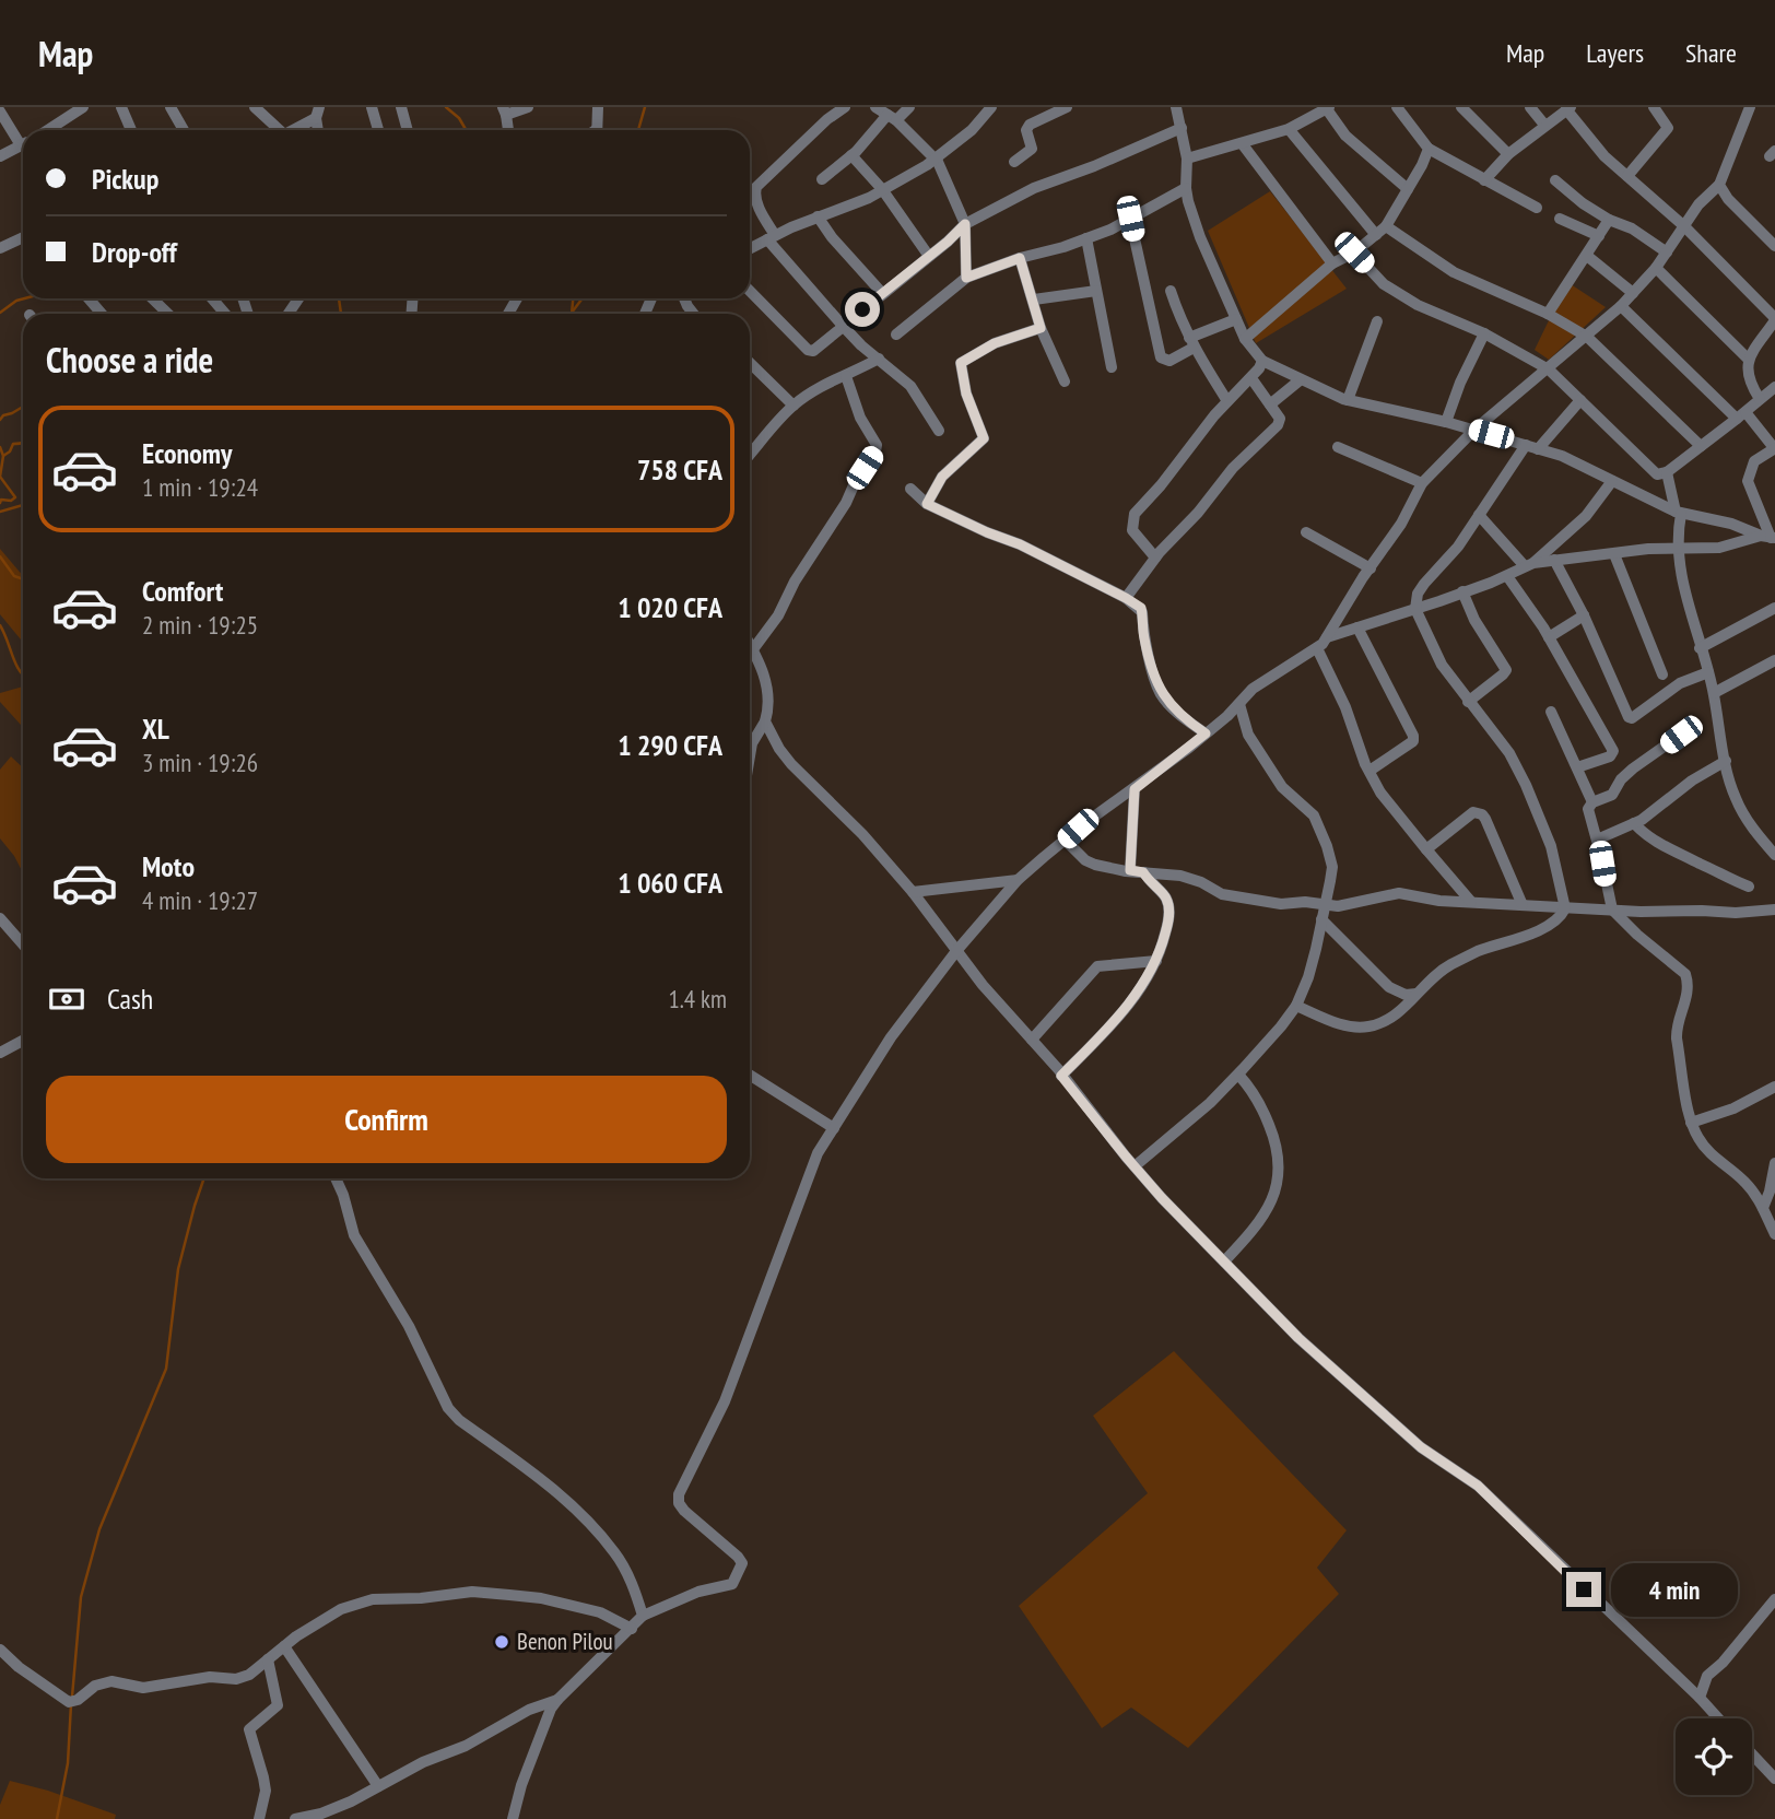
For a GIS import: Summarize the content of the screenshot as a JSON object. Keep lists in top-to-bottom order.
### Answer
{
  "places": ["Benon Pilou"],
  "page": {
    "header": "Map",
    "nav": ["Map", "Layers", "Share"],
    "banner": ["Pickup", "Drop-off"],
    "heading": "Choose a ride",
    "list": [
      {
        "name": "Economy",
        "note": "1 min · 19:24",
        "value": "758 CFA"
      },
      {
        "name": "Comfort",
        "note": "2 min · 19:25",
        "value": "1 020 CFA"
      },
      {
        "name": "XL",
        "note": "3 min · 19:26",
        "value": "1 290 CFA"
      },
      {
        "name": "Moto",
        "note": "4 min · 19:27",
        "value": "1 060 CFA"
      }
    ],
    "pay": ["Cash", "1.4 km"],
    "buttons": "Confirm",
    "bubble": "4 min"
  }
}
